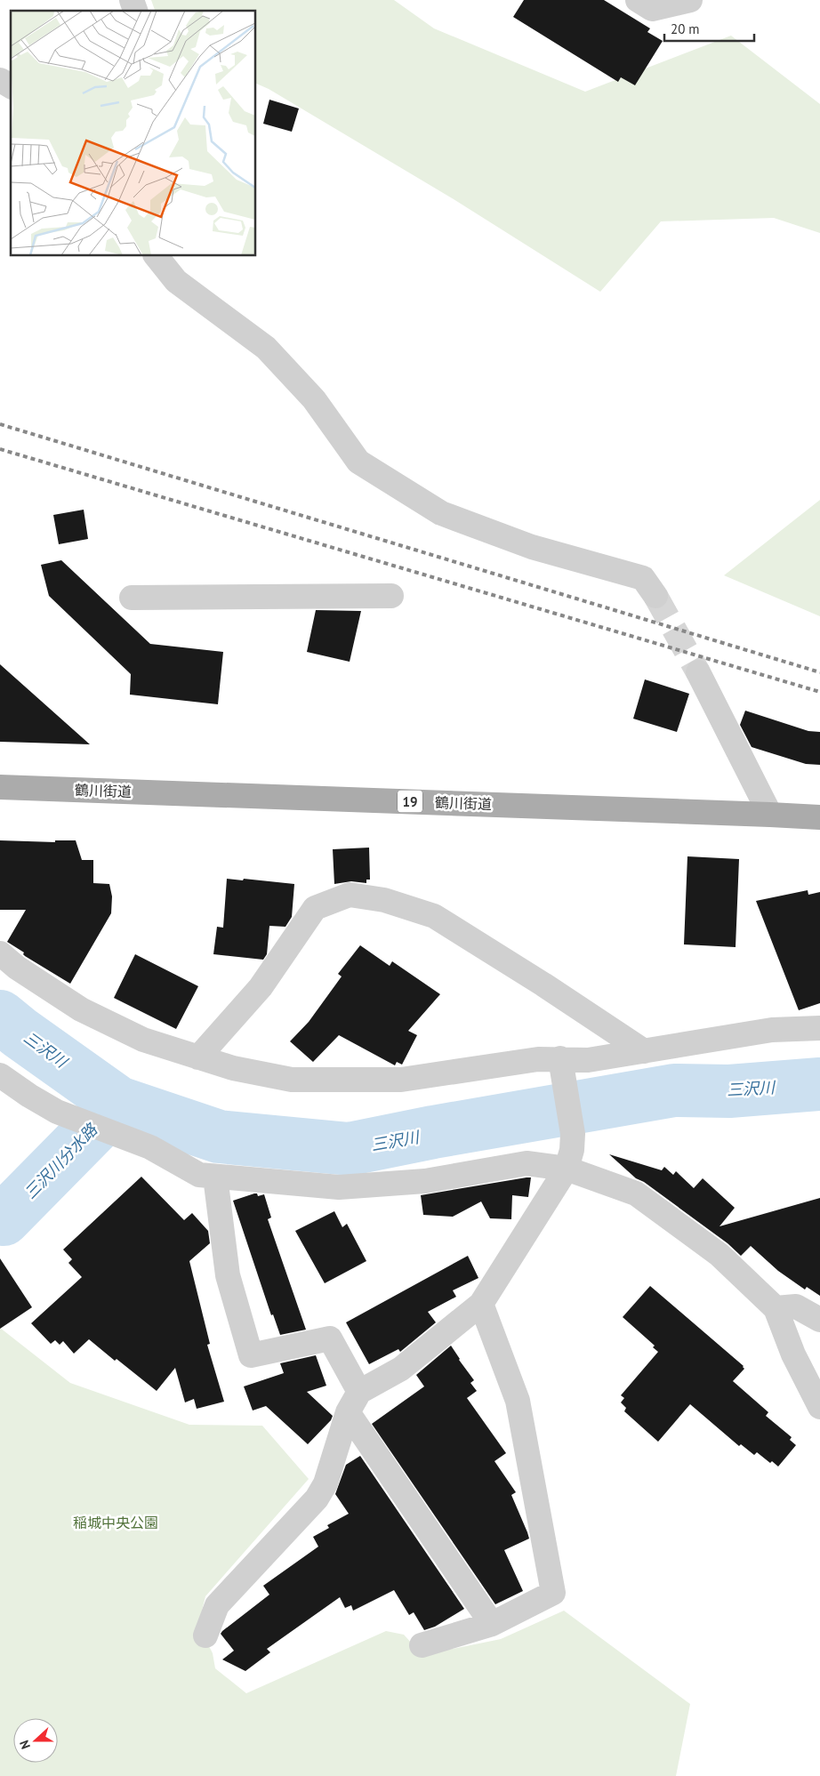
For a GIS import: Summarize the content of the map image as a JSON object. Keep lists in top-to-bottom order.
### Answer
{
  "streets": {
    "main road": ["鶴川街道", "19"]
  },
  "water": ["三沢川", "三沢川分水路"],
  "parks": ["稲城中央公園"],
  "scale_bar": "20 m",
  "north": "left"
}
